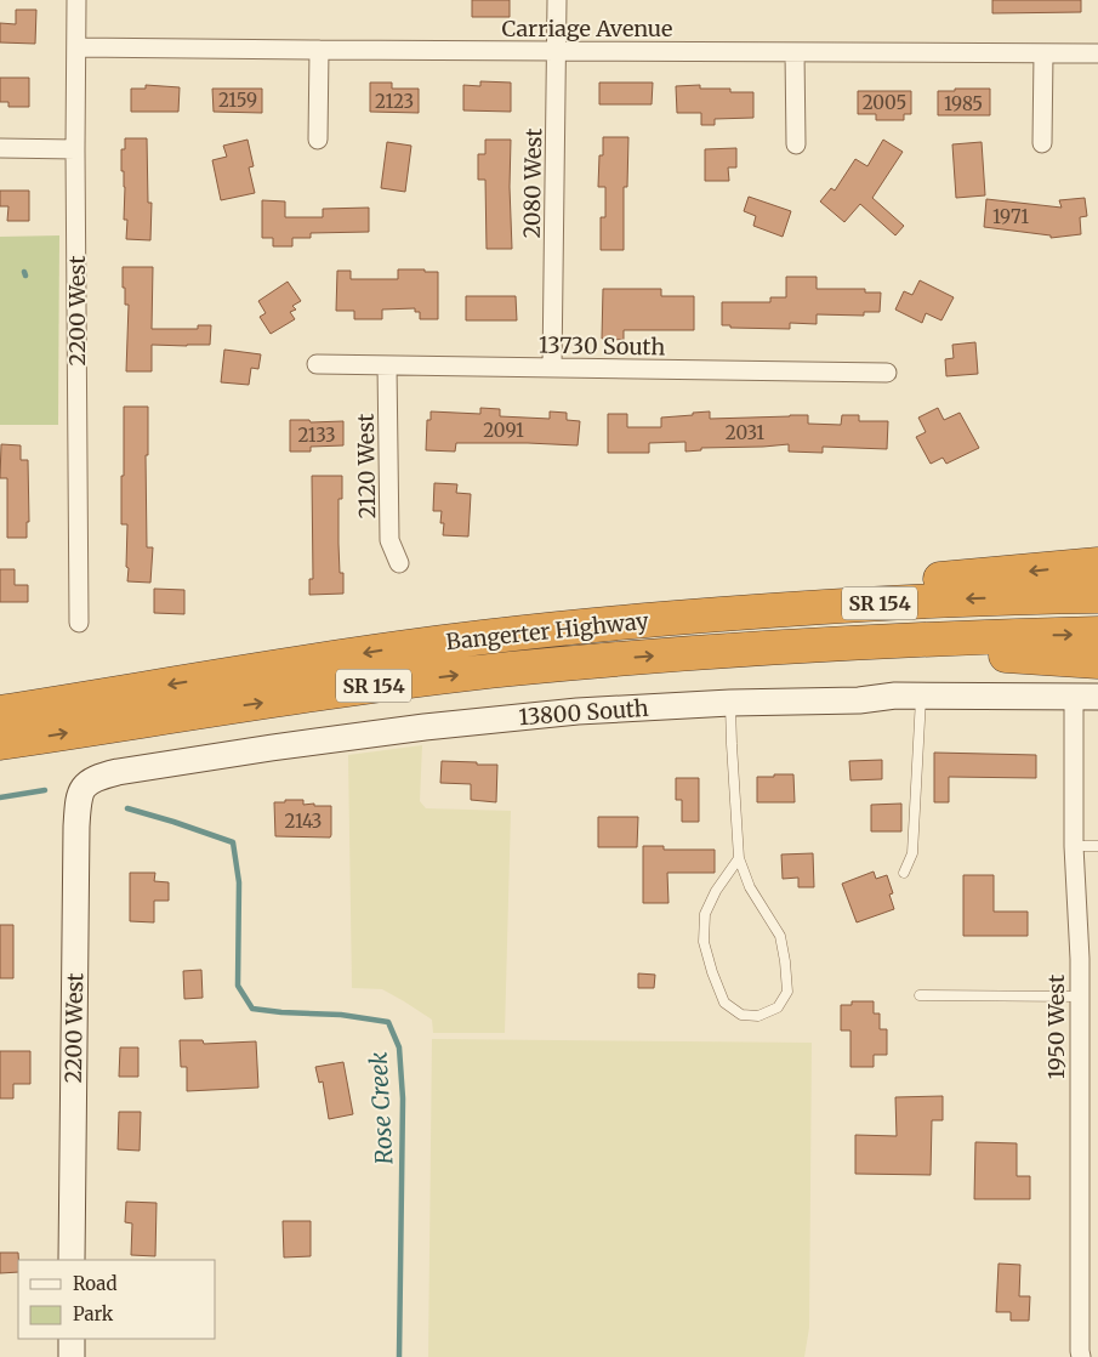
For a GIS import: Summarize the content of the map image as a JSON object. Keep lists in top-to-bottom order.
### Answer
{
  "streets": {
    "highway": ["SR 154", "Bangerter Highway"],
    "street": [
      "Carriage Avenue",
      "2080 West",
      "2200 West",
      "13730 South",
      "2120 West",
      "13800 South",
      "1950 West"
    ]
  },
  "crossings": [
    ["Carriage Avenue", "2080 West"],
    ["Carriage Avenue", "2200 West"],
    ["2080 West", "13730 South"],
    ["2200 West", "13800 South"],
    ["13730 South", "2120 West"],
    ["13800 South", "1950 West"]
  ],
  "water": ["Rose Creek"],
  "house_numbers": [
    "2159",
    "2123",
    "2005",
    "1985",
    "1971",
    "2091",
    "2031",
    "2133",
    "2143"
  ],
  "legend": ["Road", "Park"]
}
